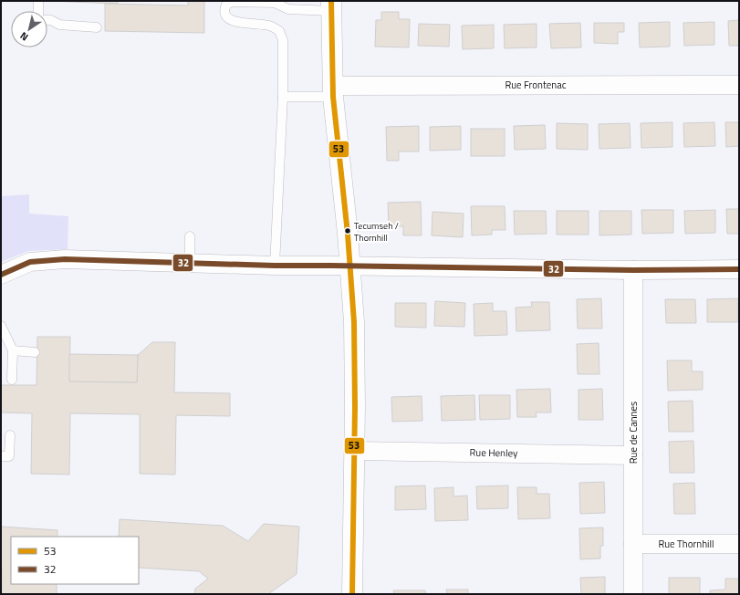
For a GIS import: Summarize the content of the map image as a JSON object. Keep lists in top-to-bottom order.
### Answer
{
  "streets": {
    "street": [
      "Rue Frontenac",
      "Rue de Cannes",
      "Rue Henley",
      "Rue Thornhill"
    ]
  },
  "crossings": [
    ["Rue de Cannes", "Rue Henley"],
    ["Rue de Cannes", "Rue Thornhill"]
  ],
  "places": ["Tecumseh / Thornhill"],
  "lines": ["transit line 53", "transit line 32"],
  "legend": ["53", "32"],
  "north": "bottom left"
}
